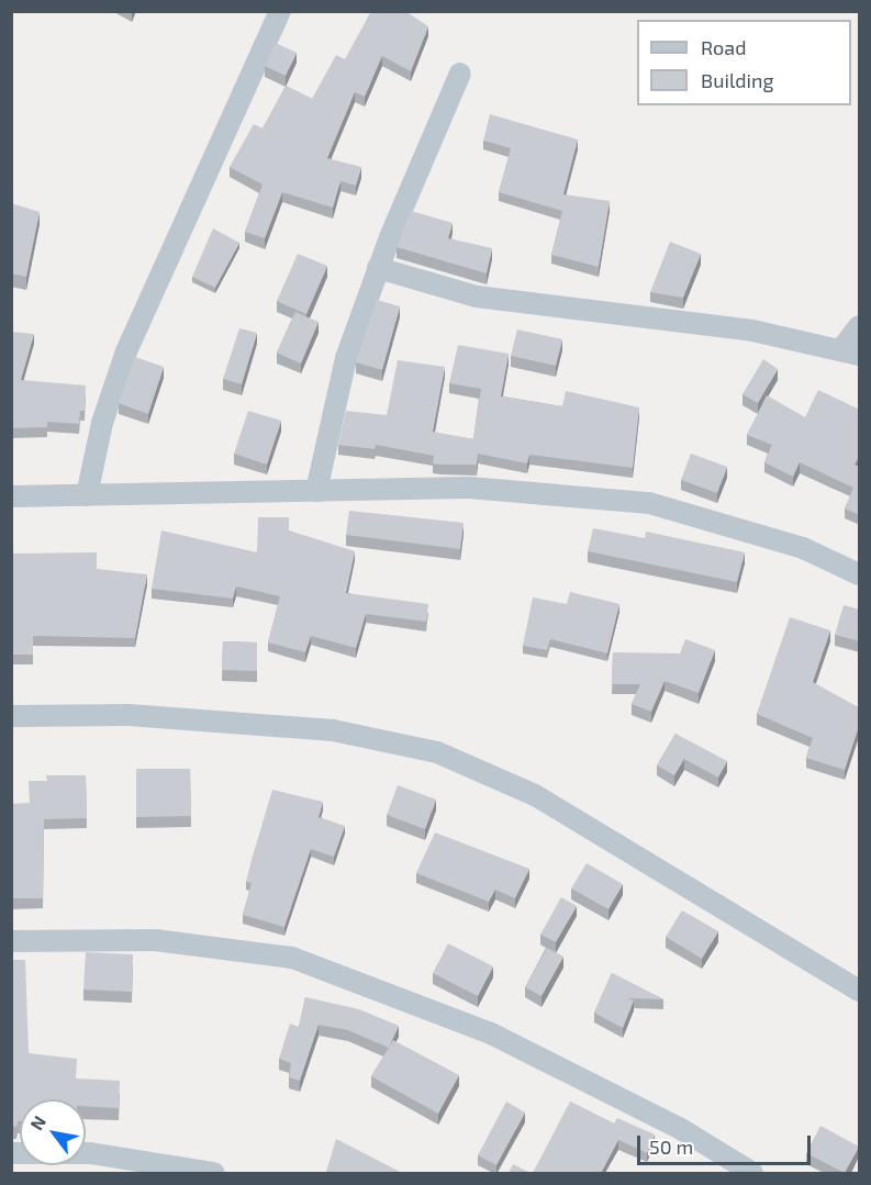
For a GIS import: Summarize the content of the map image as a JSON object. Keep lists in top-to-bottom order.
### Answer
{
  "legend": ["Road", "Building"],
  "scale_bar": "50 m",
  "north": "top left"
}
